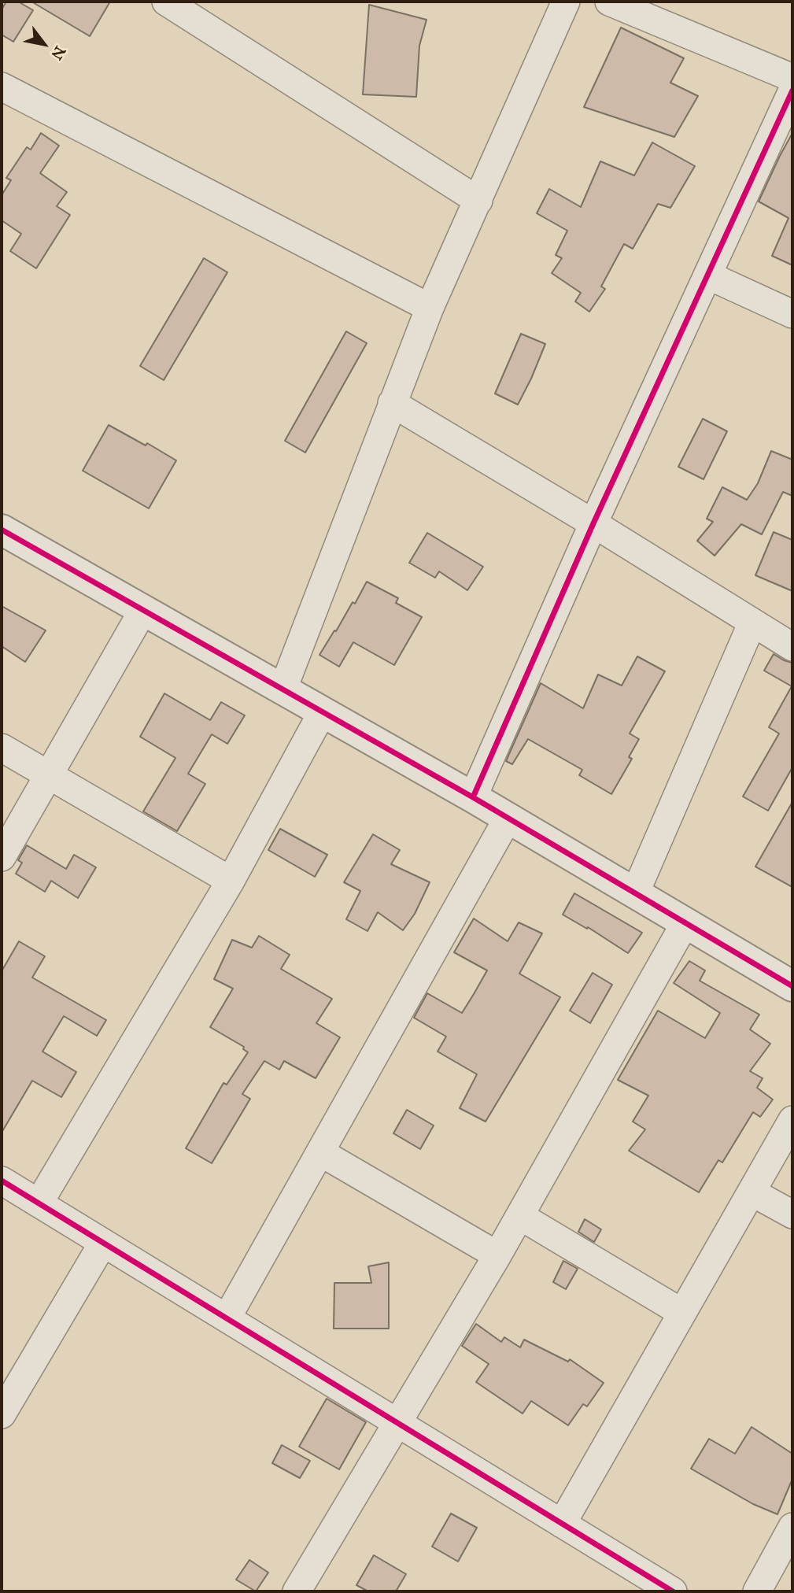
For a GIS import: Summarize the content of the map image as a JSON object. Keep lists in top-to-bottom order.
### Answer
{
  "north": "bottom right"
}
